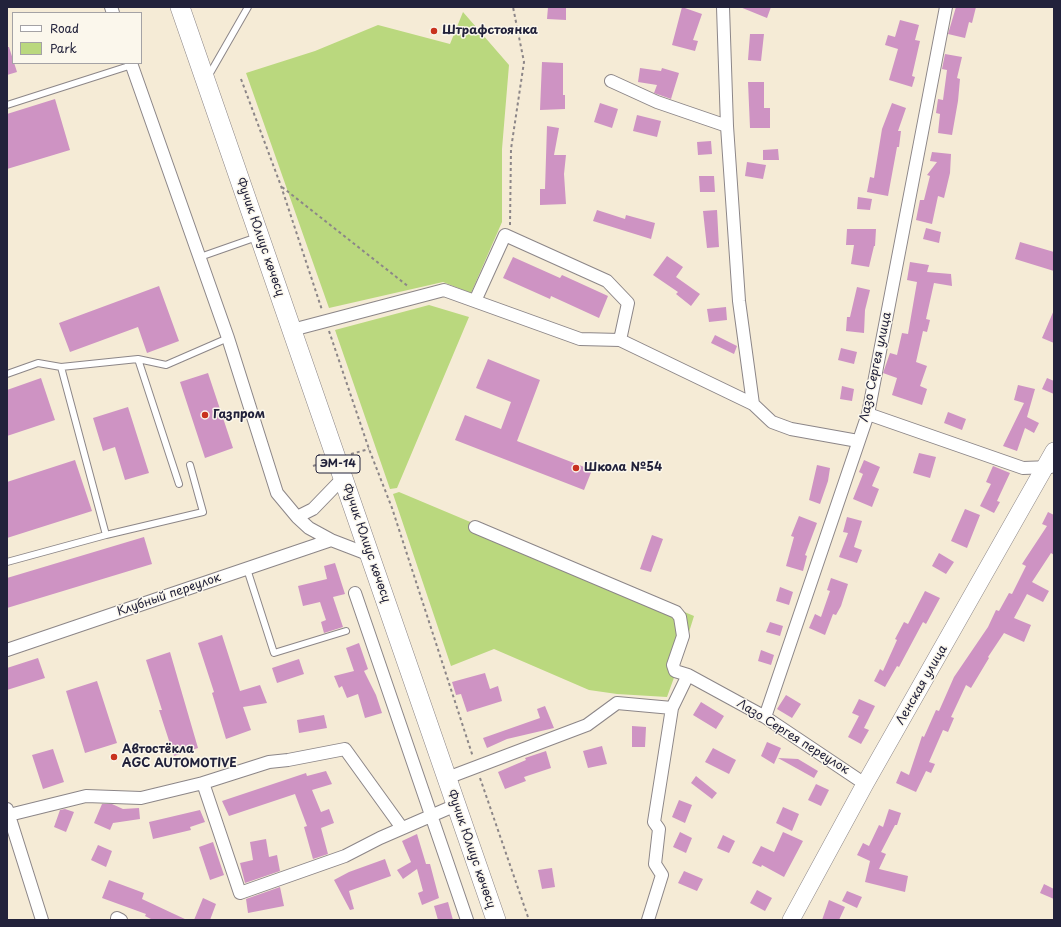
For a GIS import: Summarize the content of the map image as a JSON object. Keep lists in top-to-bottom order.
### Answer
{
  "streets": {
    "main road": ["Фучик Юлиус көчөсү", "ЭМ-14", "Ленская улица"],
    "street": ["Лазо Сергея улица", "Клубный переулок", "Лазо Сергея переулок"]
  },
  "crossings": [
    ["Лазо Сергея улица", "Лазо Сергея переулок"],
    ["Ленская улица", "Лазо Сергея переулок"]
  ],
  "places": [
    "Штрафстоянка",
    "Газпром",
    "Школа №54",
    "Автостёкла AGC AUTOMOTIVE"
  ],
  "legend": ["Road", "Park"]
}
